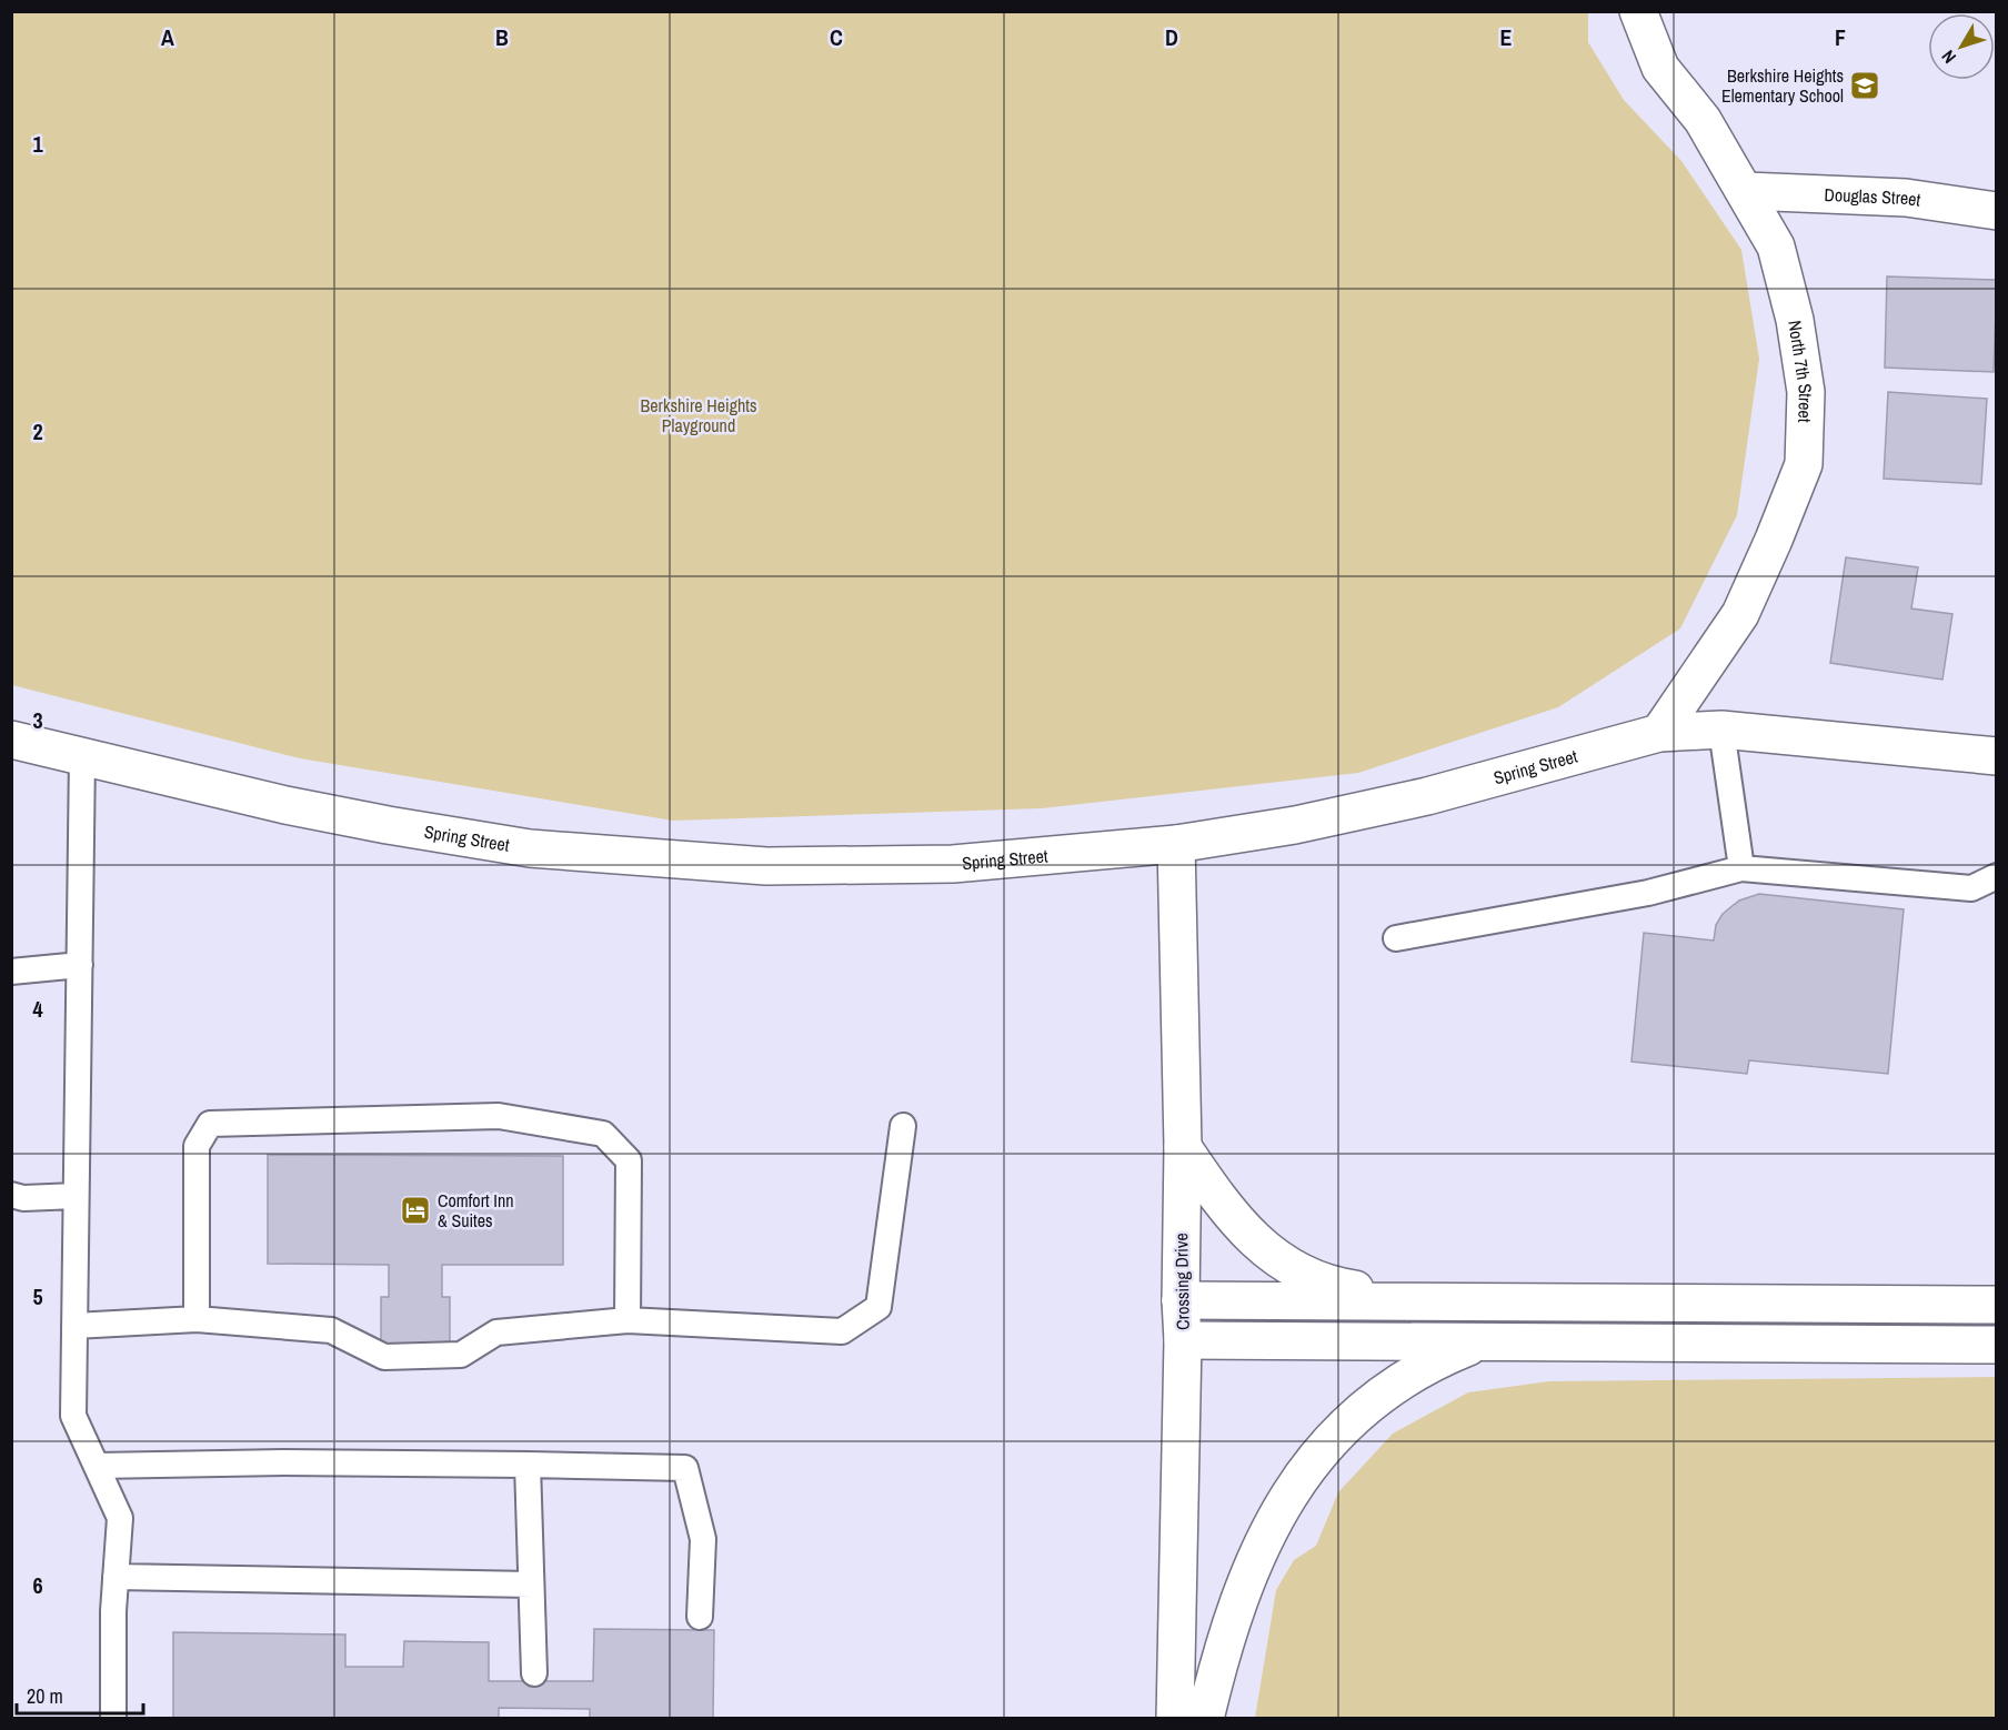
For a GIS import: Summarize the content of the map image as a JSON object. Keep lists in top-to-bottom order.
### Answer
{
  "streets": {
    "main road": [
      "Douglas Street",
      "North 7th Street",
      "Spring Street",
      "Crossing Drive"
    ]
  },
  "crossings": [
    ["Douglas Street", "North 7th Street"],
    ["North 7th Street", "Spring Street"],
    ["Spring Street", "Crossing Drive"]
  ],
  "parks": ["Berkshire Heights Playground"],
  "places": {
    "school or university": ["Berkshire Heights Elementary School"],
    "hotel": ["Comfort Inn & Suites"]
  },
  "scale_bar": "20 m",
  "north": "bottom left",
  "grid": {
    "columns": [
      "A",
      "B",
      "C",
      "D",
      "E",
      "F"
    ],
    "rows": [
      "1",
      "2",
      "3",
      "4",
      "5",
      "6"
    ]
  }
}
